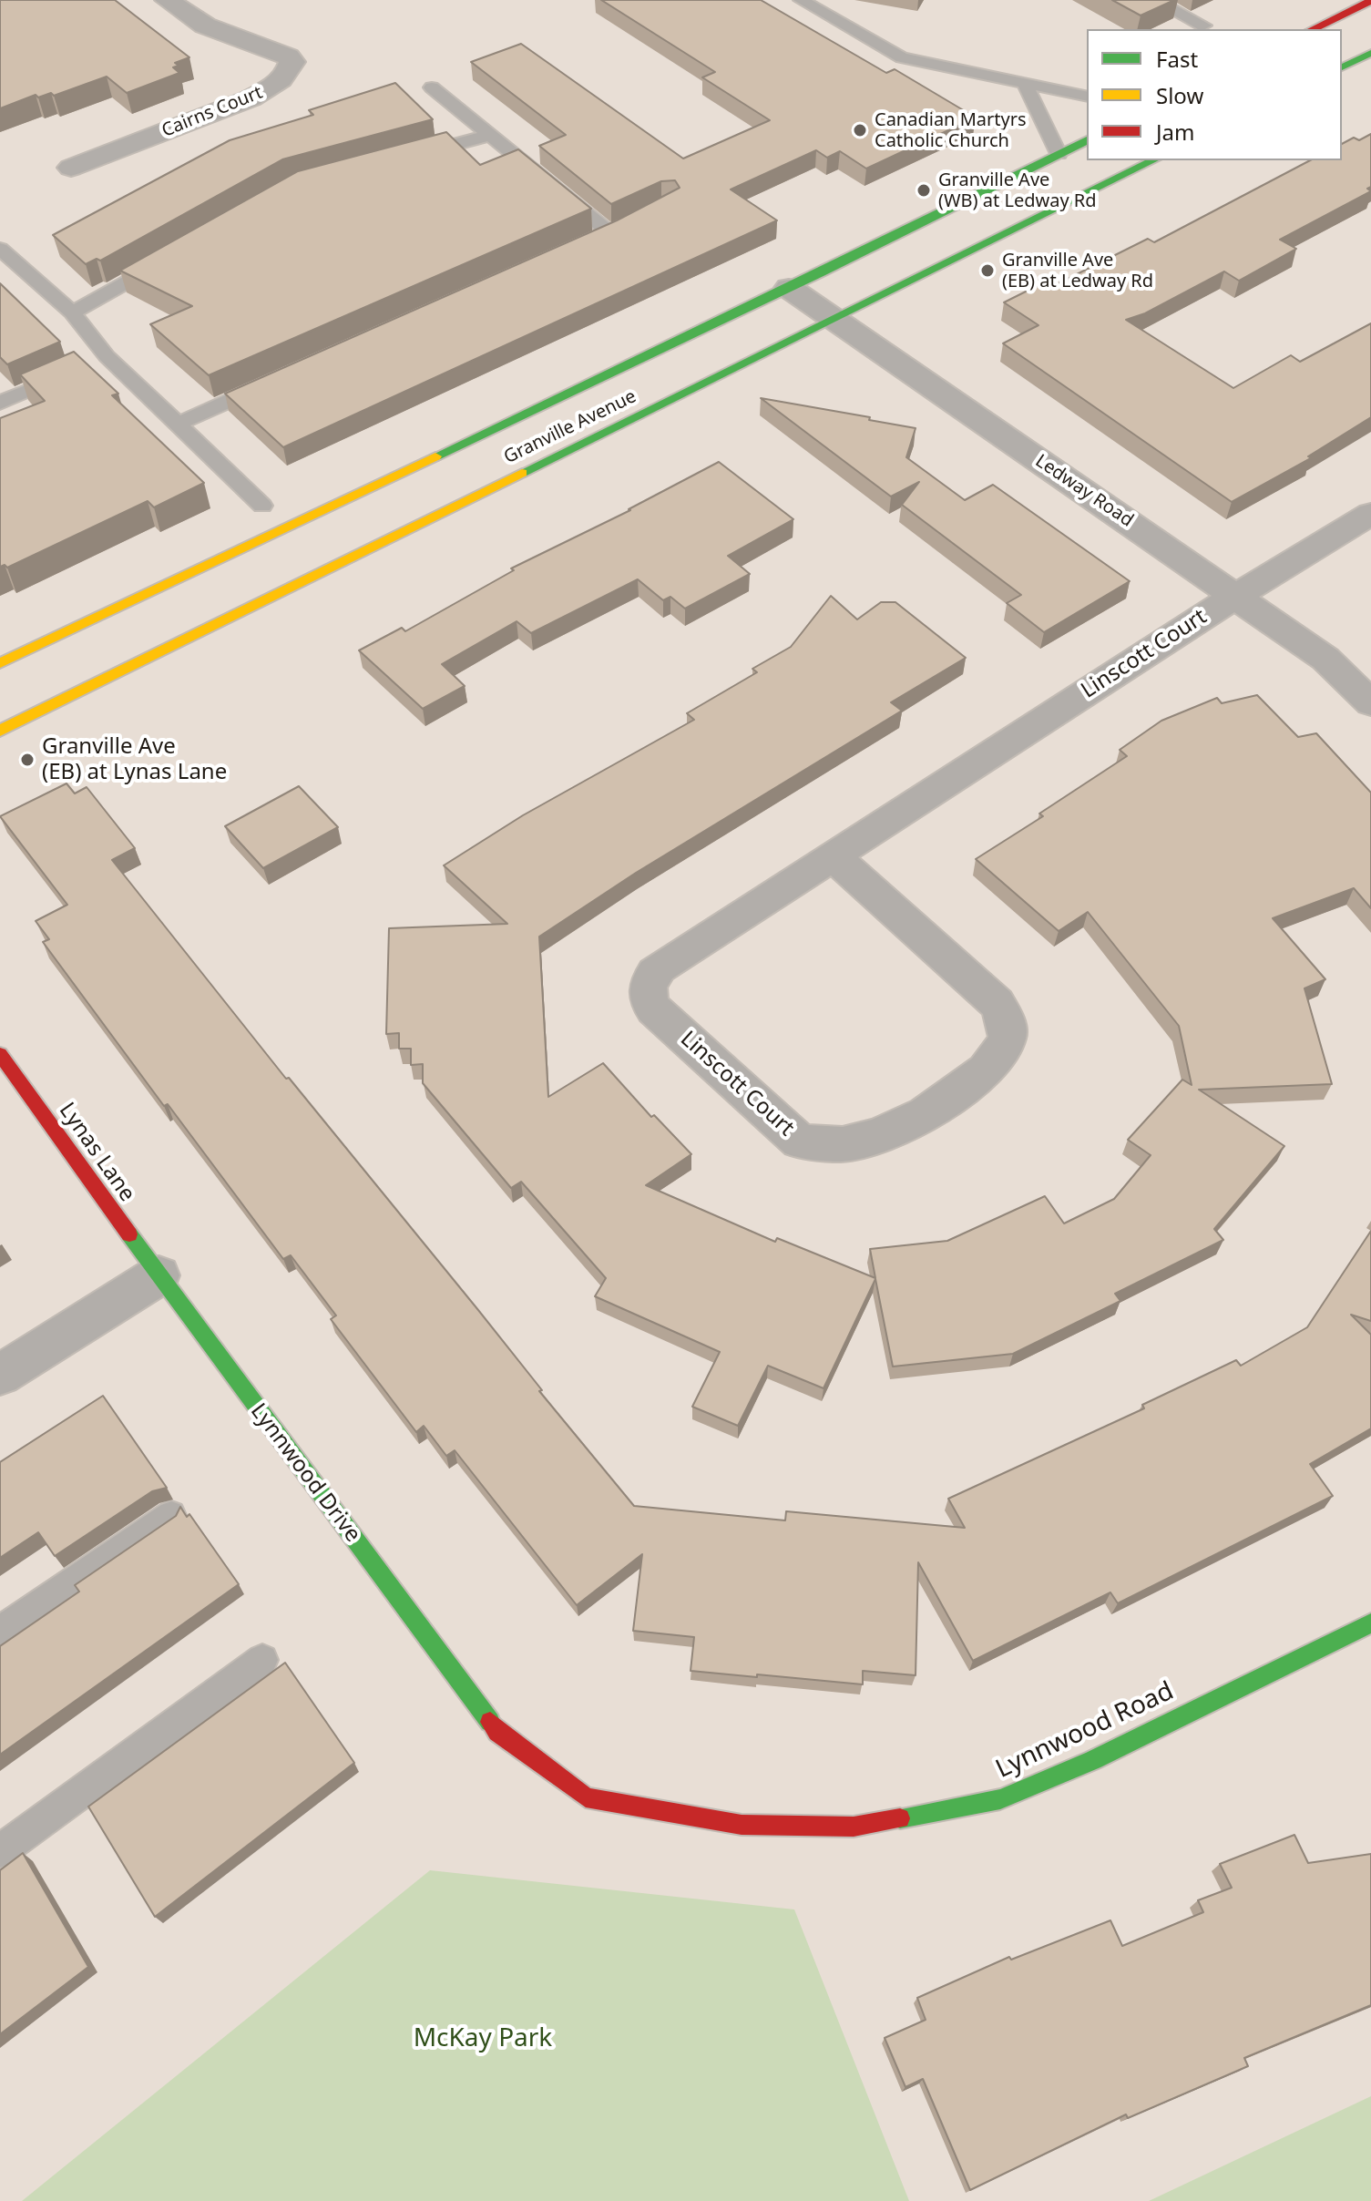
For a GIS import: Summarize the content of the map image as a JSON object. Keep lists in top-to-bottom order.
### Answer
{
  "streets": {
    "main road": [
      "Granville Avenue",
      "Lynas Lane",
      "Lynnwood Drive",
      "Lynnwood Road"
    ],
    "street": ["Cairns Court", "Ledway Road", "Linscott Court"]
  },
  "crossings": [
    ["Granville Avenue", "Ledway Road"],
    ["Ledway Road", "Linscott Court"],
    ["Lynas Lane", "Lynnwood Drive"],
    ["Lynnwood Drive", "Lynnwood Road"]
  ],
  "parks": ["McKay Park"],
  "places": [
    "Canadian Martyrs Catholic Church",
    "Granville Ave (WB) at Ledway Rd",
    "Granville Ave (EB) at Ledway Rd",
    "Granville Ave (EB) at Lynas Lane"
  ],
  "legend": ["Fast", "Slow", "Jam"]
}
